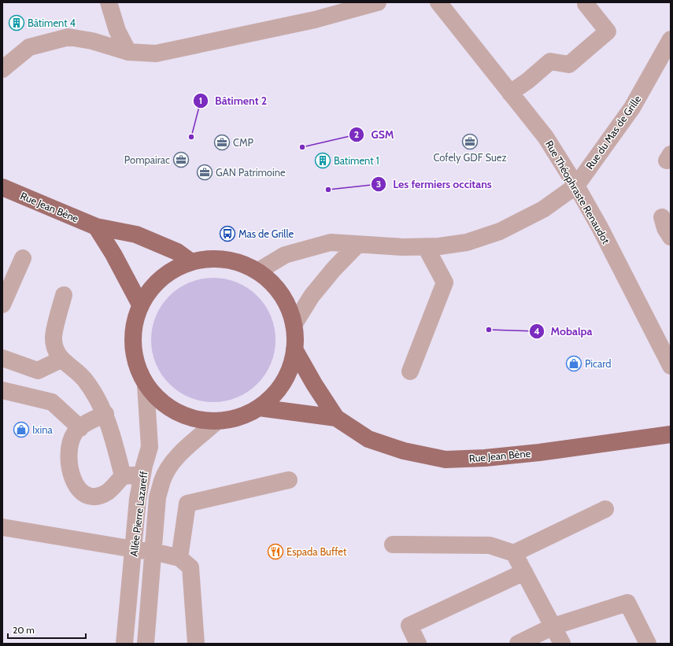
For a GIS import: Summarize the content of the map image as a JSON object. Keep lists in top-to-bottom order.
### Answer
{
  "streets": {
    "main road": ["Rue Jean Bène"],
    "street": ["Rue du Mas de Grille", "Rue Théophraste Renaudot", "Allée Pierre Lazareff"]
  },
  "crossings": [
    ["Rue du Mas de Grille", "Rue Théophraste Renaudot"]
  ],
  "places": {
    "building": ["Bâtiment 4", "Batiment 1"],
    "other": [
      "Bâtiment 2",
      "GSM",
      "Les fermiers occitans",
      "Mobalpa"
    ],
    "office": [
      "Cofely GDF Suez",
      "CMP",
      "Pompairac",
      "GAN Patrimoine"
    ],
    "bus stop": ["Mas de Grille"],
    "shop": ["Picard", "Ixina"],
    "restaurant": ["Espada Buffet"]
  },
  "scale_bar": "20 m"
}
